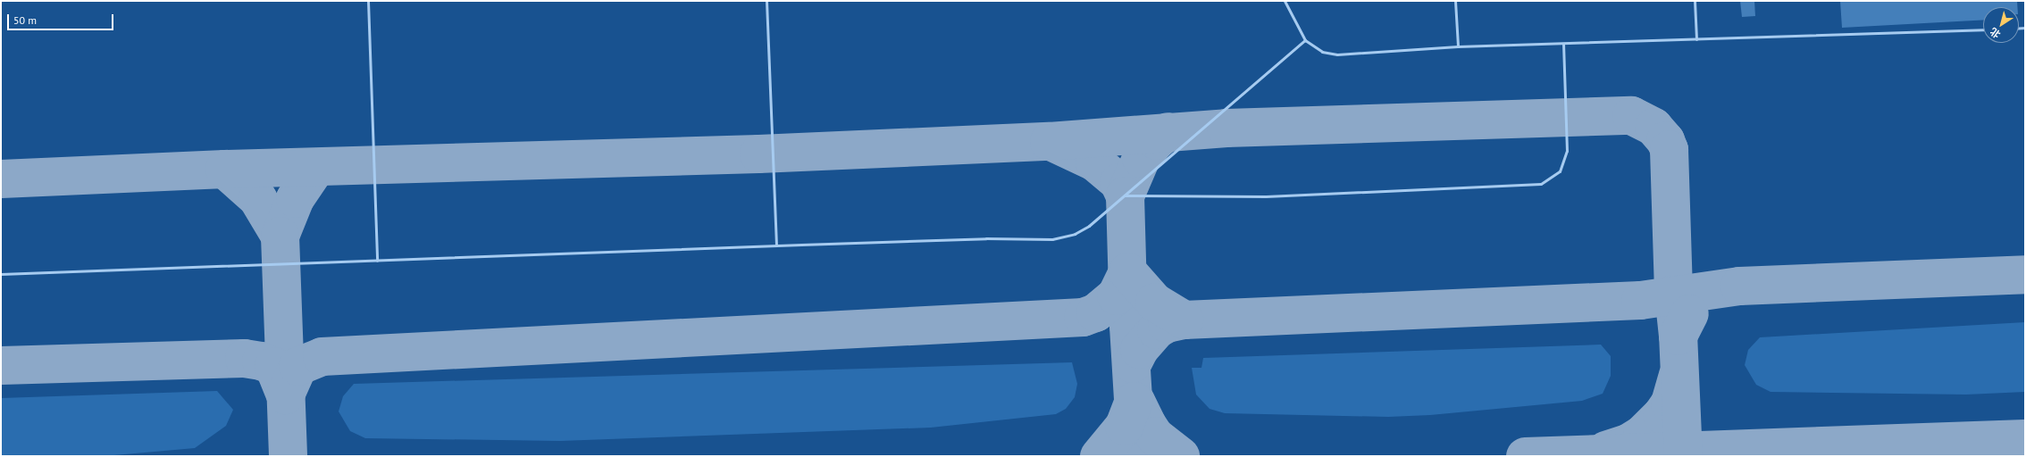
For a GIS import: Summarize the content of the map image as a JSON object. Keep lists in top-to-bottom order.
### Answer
{
  "scale_bar": "50 m",
  "north": "bottom left"
}
